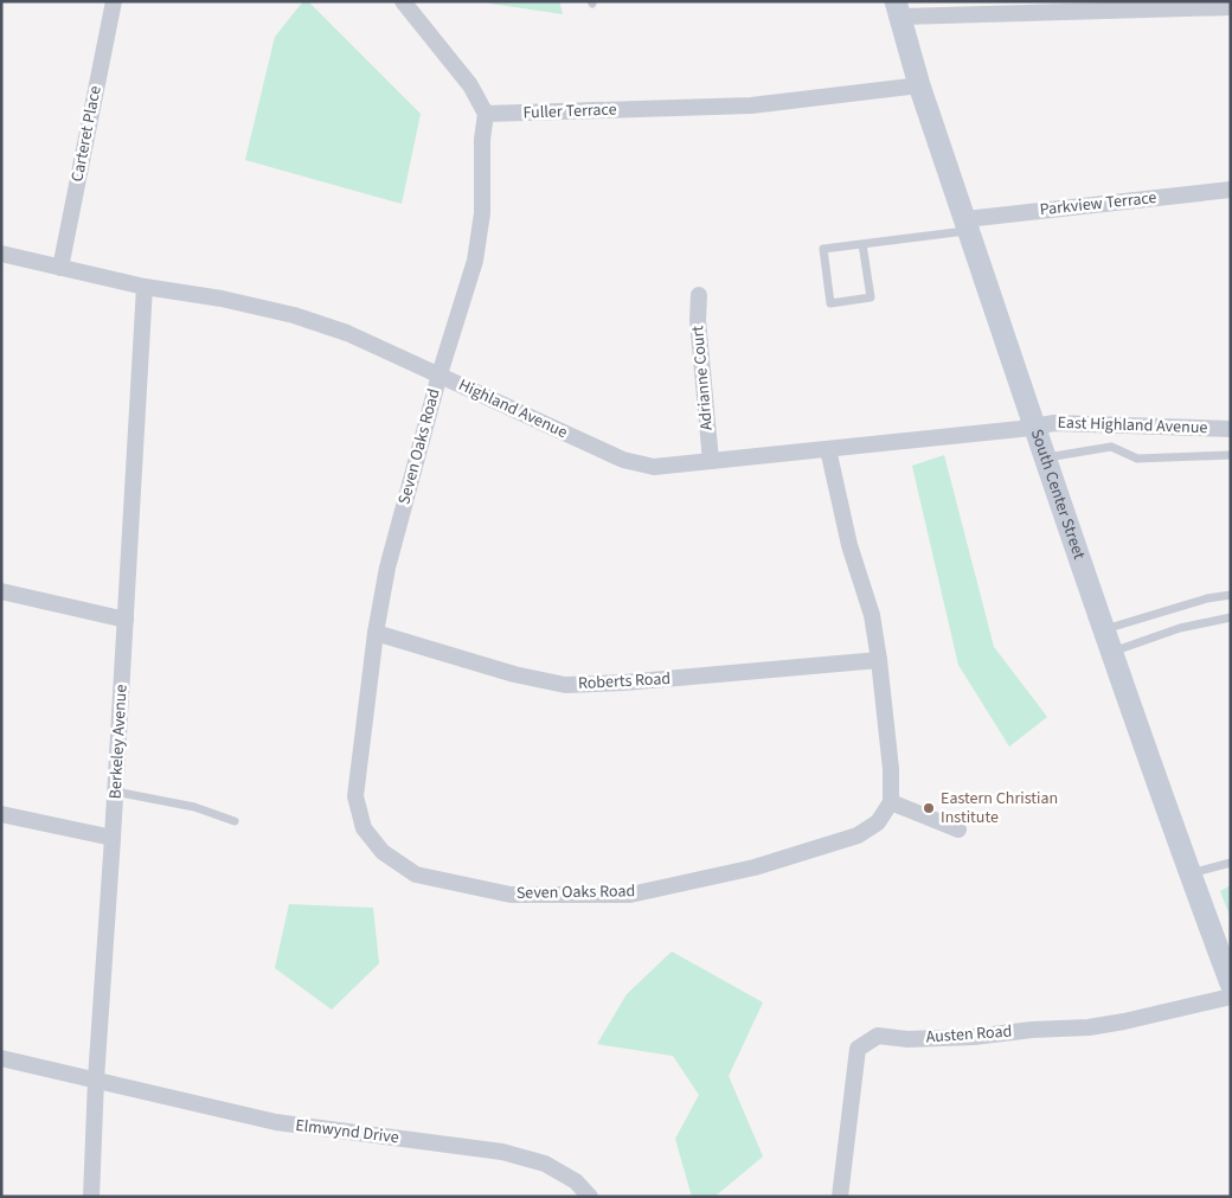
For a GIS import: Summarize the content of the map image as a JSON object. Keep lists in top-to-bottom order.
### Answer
{
  "streets": {
    "main road": ["South Center Street"],
    "street": [
      "Fuller Terrace",
      "Carteret Place",
      "Parkview Terrace",
      "Adrianne Court",
      "Highland Avenue",
      "East Highland Avenue",
      "Seven Oaks Road",
      "Roberts Road",
      "Berkeley Avenue",
      "Austen Road",
      "Elmwynd Drive"
    ]
  },
  "crossings": [
    ["Fuller Terrace", "South Center Street"],
    ["Carteret Place", "Highland Avenue"],
    ["Parkview Terrace", "South Center Street"],
    ["Adrianne Court", "Highland Avenue"],
    ["Highland Avenue", "East Highland Avenue"],
    ["Highland Avenue", "Seven Oaks Road"],
    ["Highland Avenue", "South Center Street"],
    ["Highland Avenue", "Berkeley Avenue"],
    ["East Highland Avenue", "South Center Street"],
    ["Seven Oaks Road", "Roberts Road"],
    ["Berkeley Avenue", "Elmwynd Drive"]
  ],
  "places": ["Eastern Christian Institute"]
}
